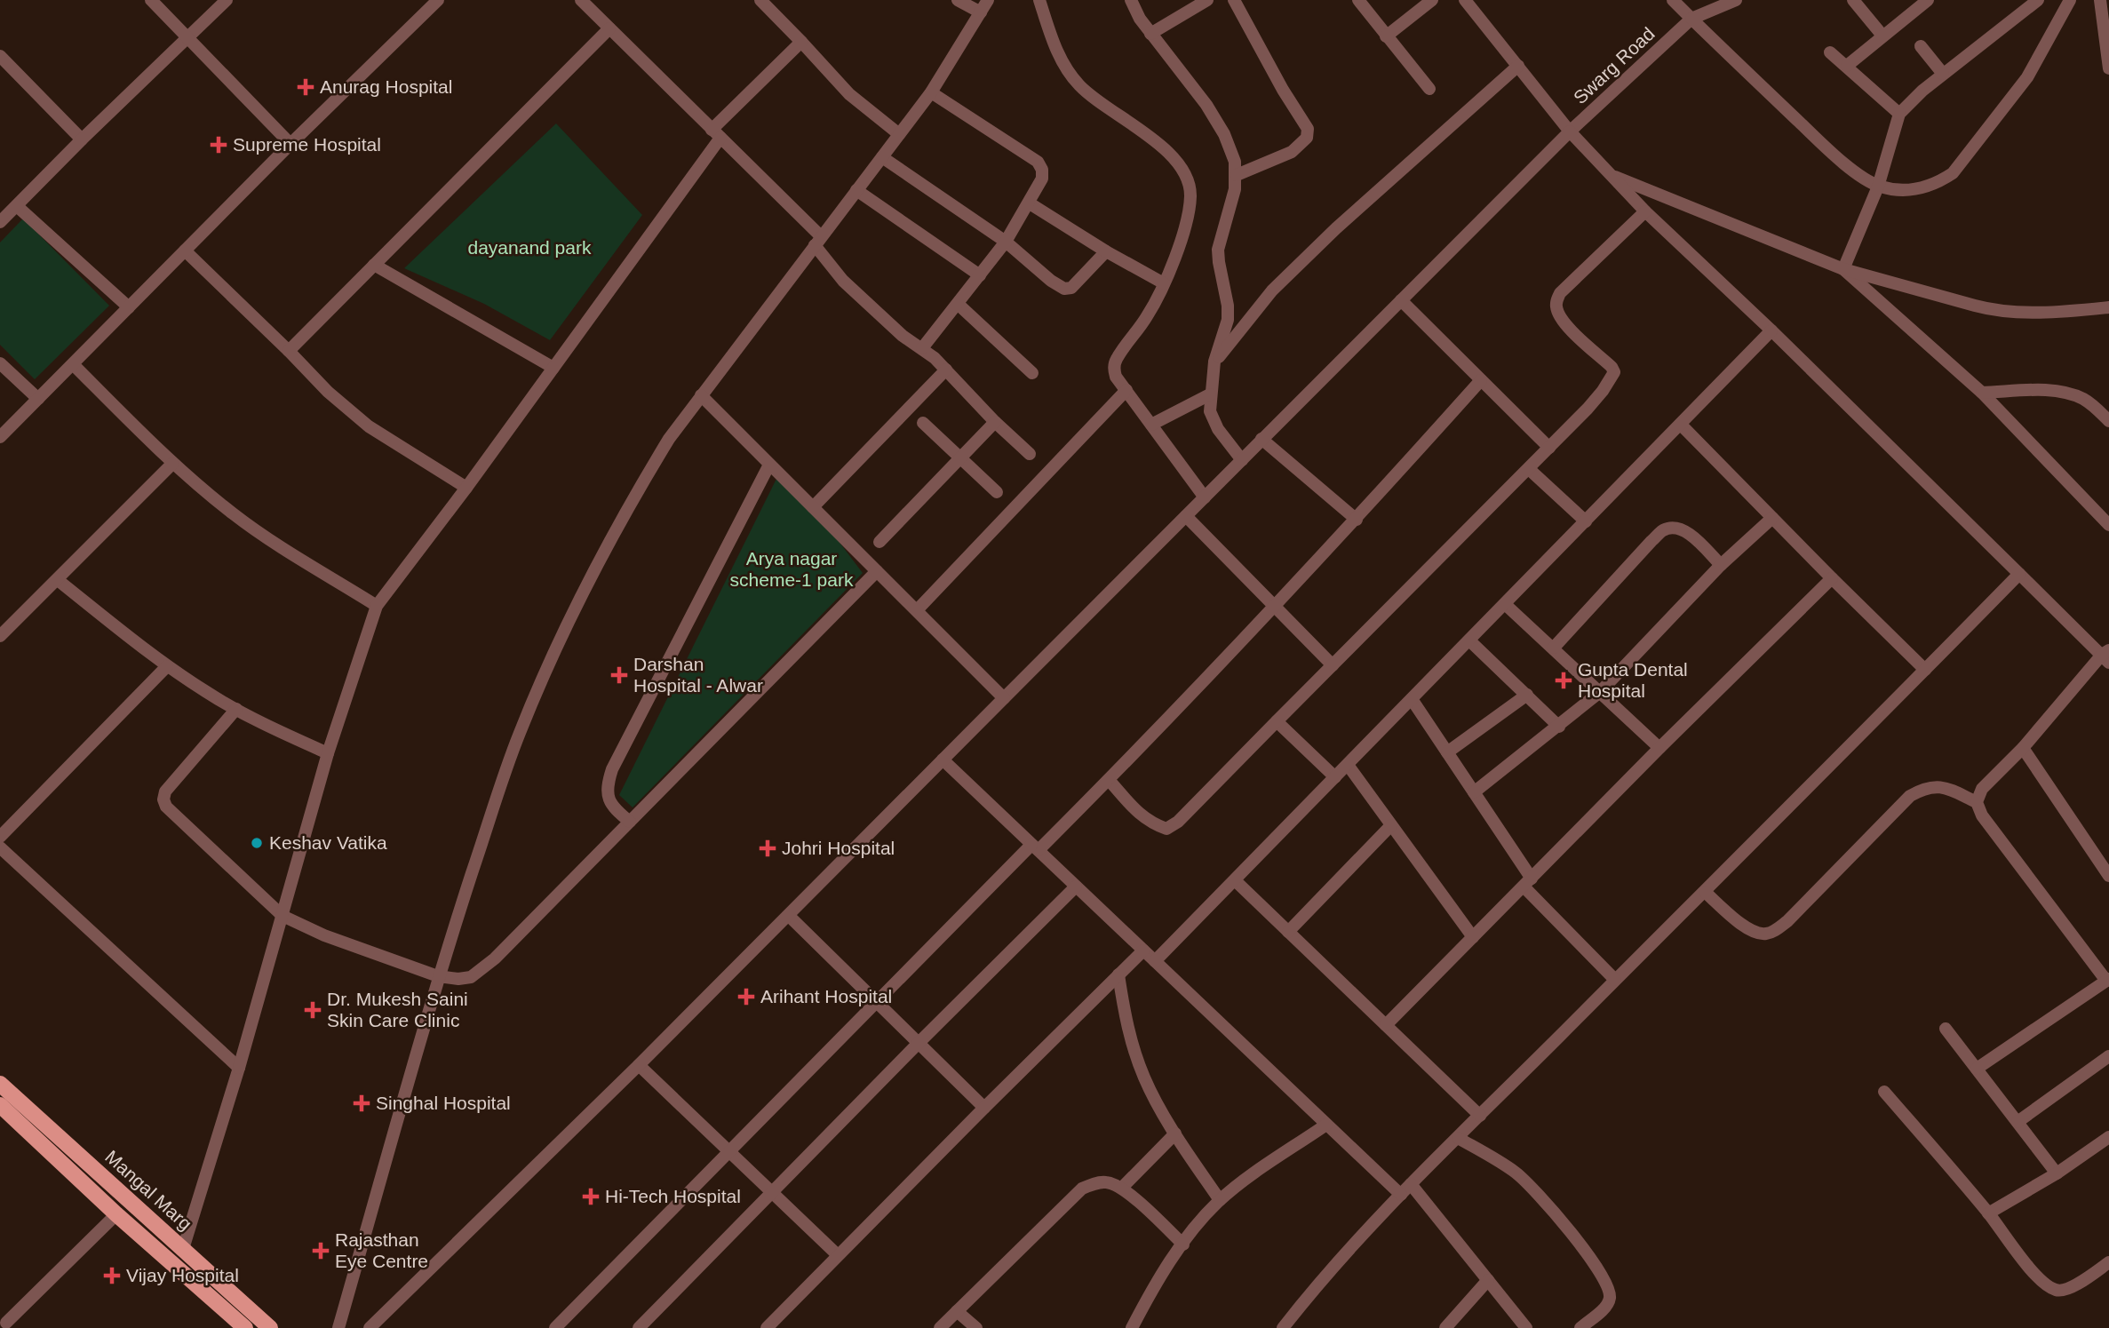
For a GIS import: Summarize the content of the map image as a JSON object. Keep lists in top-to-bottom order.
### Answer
{
  "streets": {
    "main road": ["Mangal Marg"],
    "street": ["Swarg Road"]
  },
  "parks": ["dayanand park", "Arya nagar scheme-1 park"],
  "places": {
    "health": [
      "Anurag Hospital",
      "Supreme Hospital",
      "Darshan Hospital - Alwar",
      "Gupta Dental Hospital",
      "Johri Hospital",
      "Arihant Hospital",
      "Dr. Mukesh Saini Skin Care Clinic",
      "Singhal Hospital",
      "Hi-Tech Hospital",
      "Rajasthan Eye Centre",
      "Vijay Hospital"
    ],
    "other": ["Keshav Vatika"]
  }
}
